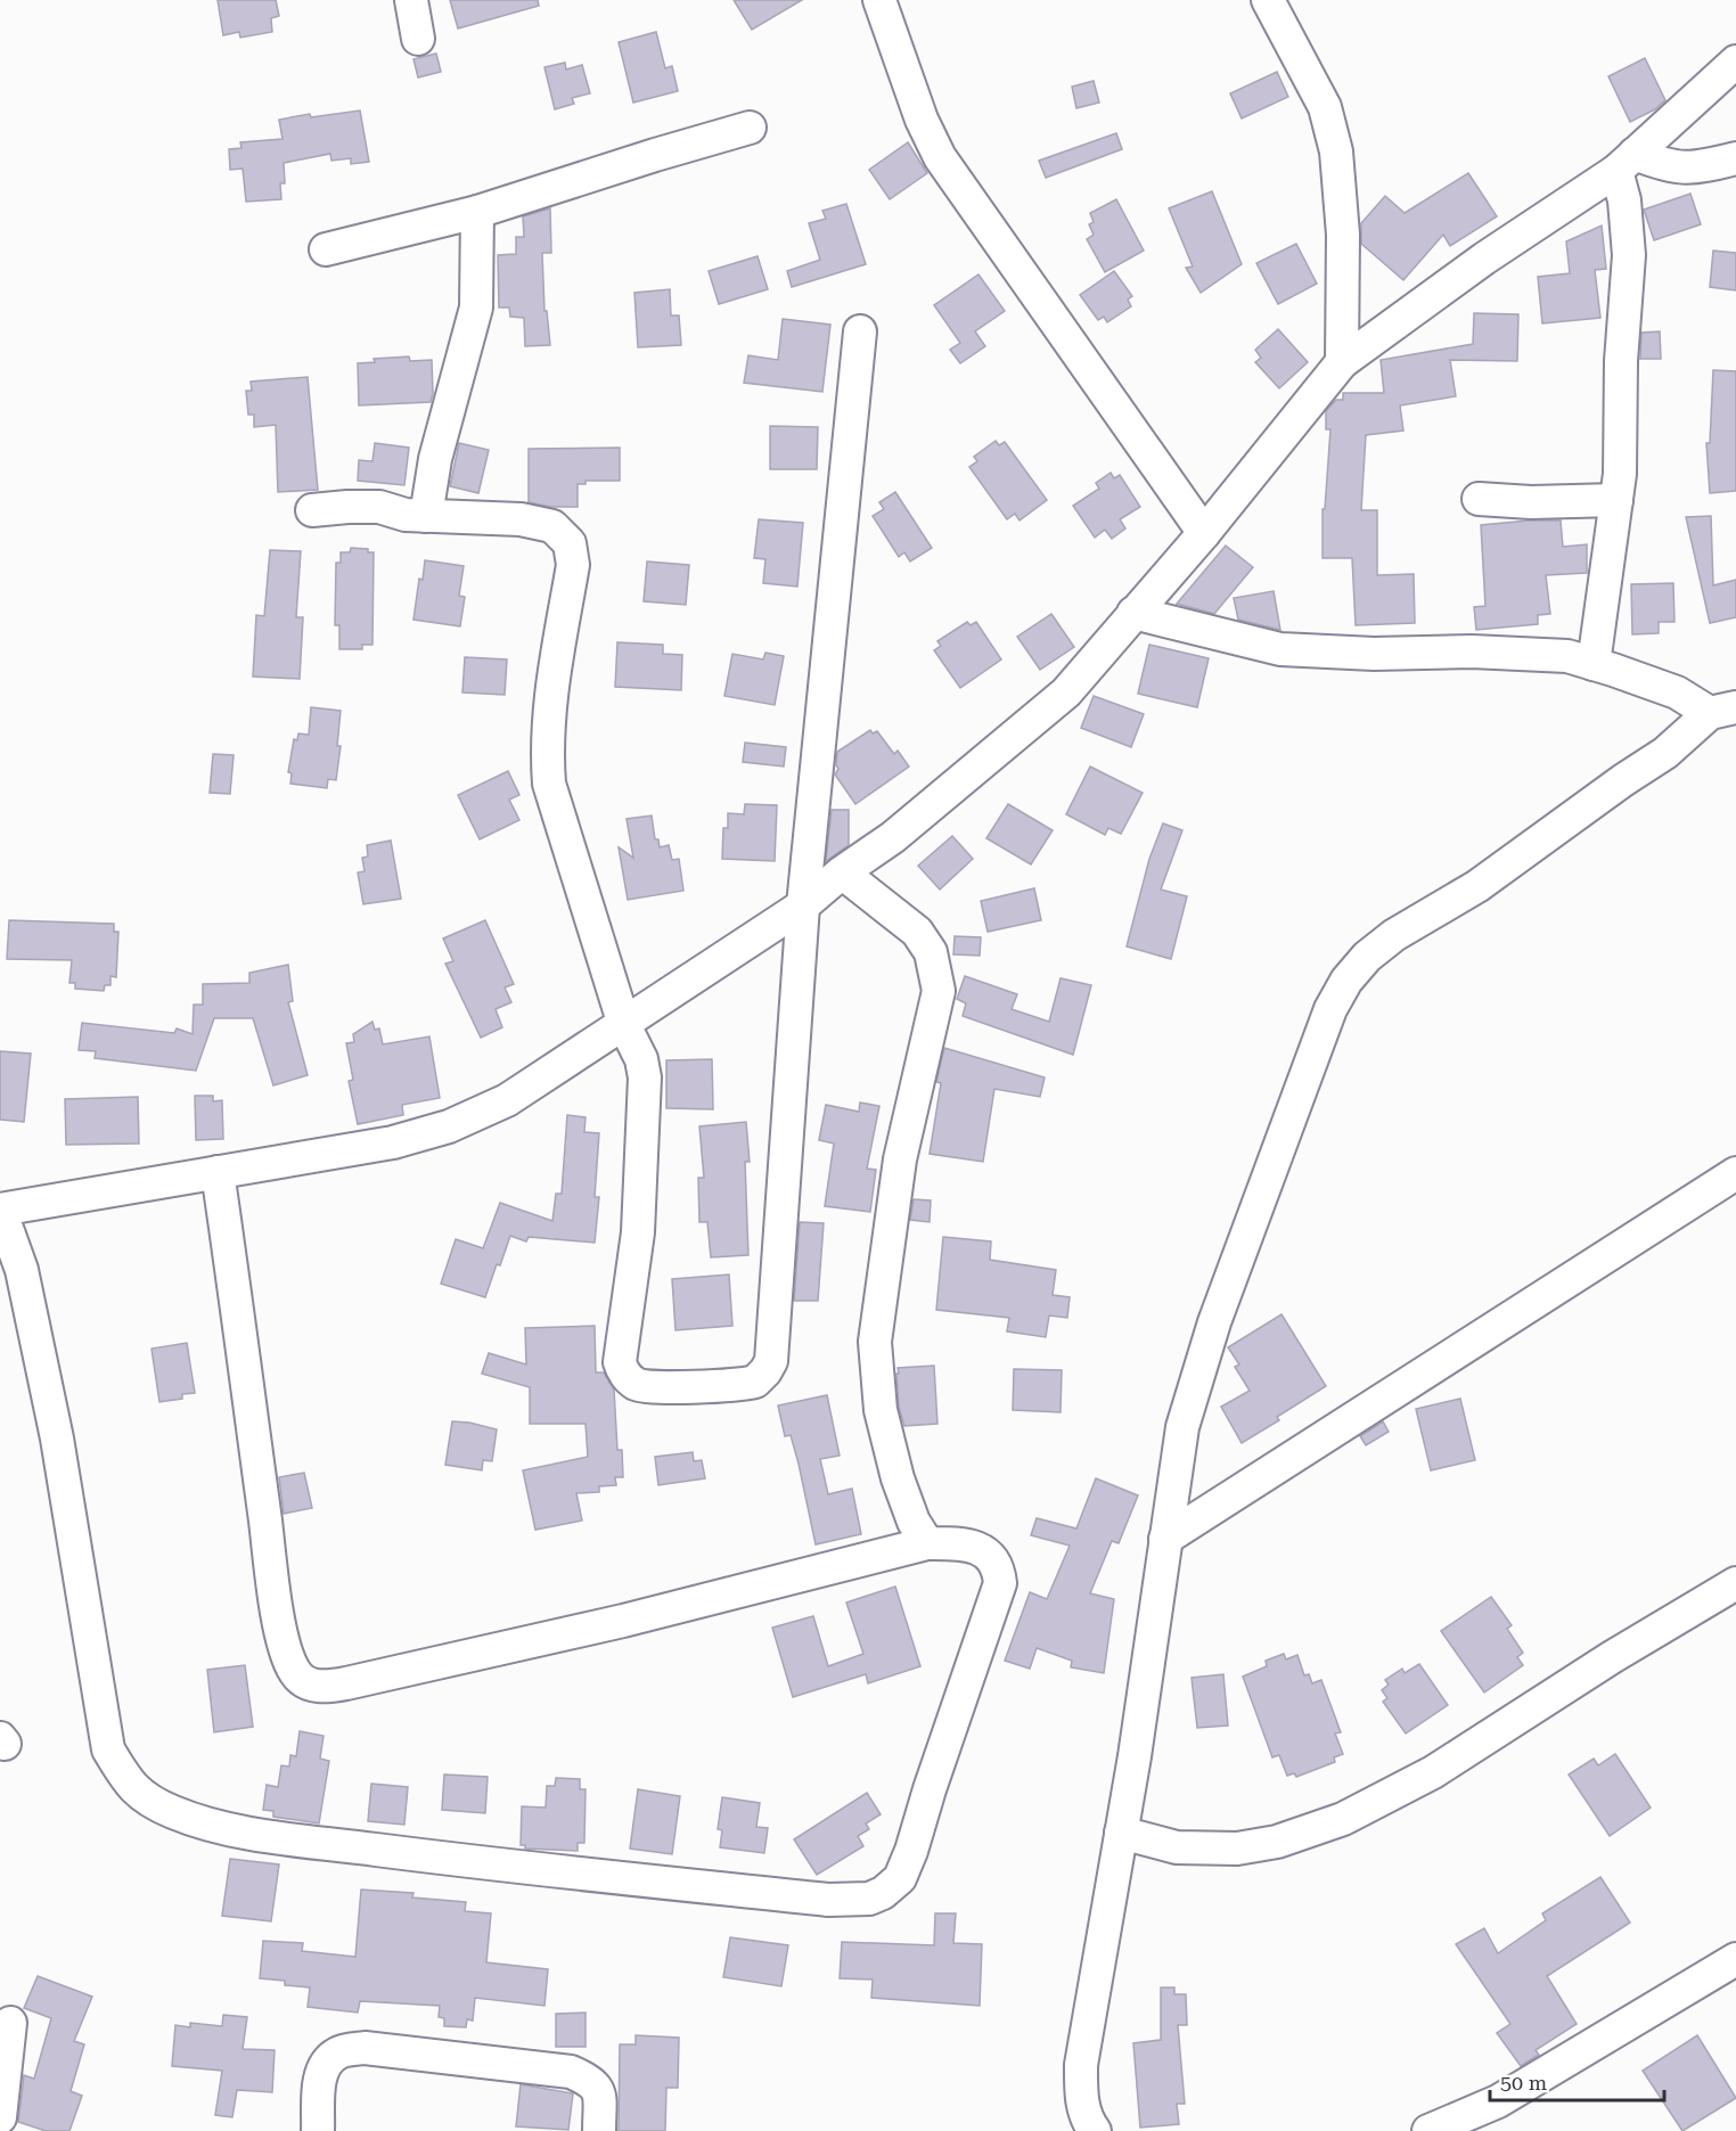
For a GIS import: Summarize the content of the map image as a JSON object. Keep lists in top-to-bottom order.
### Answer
{
  "scale_bar": "50 m"
}
